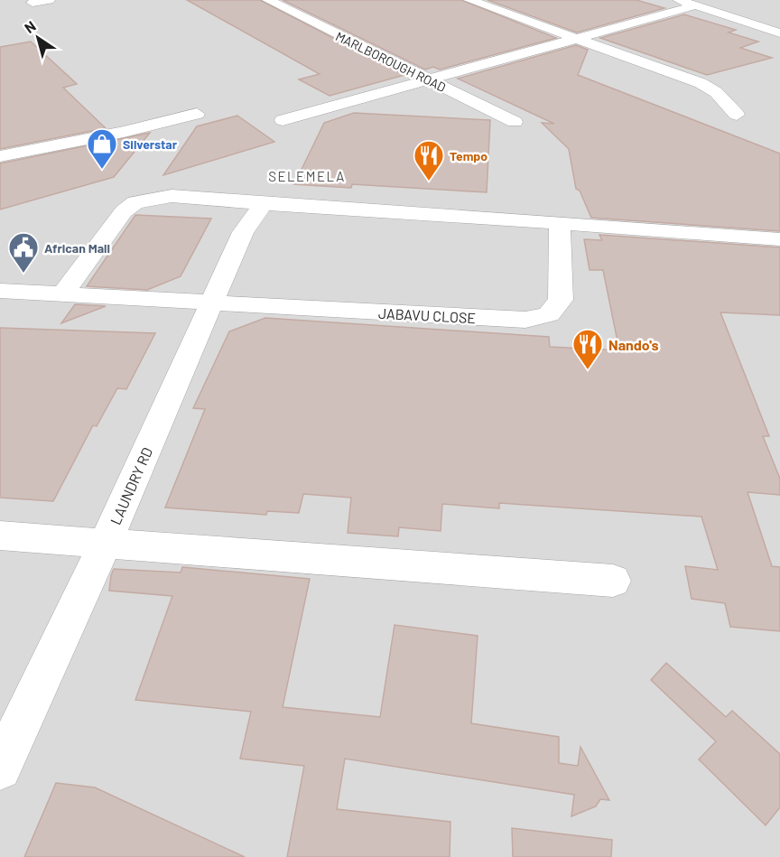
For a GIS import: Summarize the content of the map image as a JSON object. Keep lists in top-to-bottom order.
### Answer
{
  "streets": {
    "street": ["MARLBOROUGH ROAD", "JABAVU CLOSE", "LAUNDRY RD"]
  },
  "crossings": [
    ["JABAVU CLOSE", "LAUNDRY RD"]
  ],
  "districts": ["SELEMELA"],
  "places": {
    "shop": ["Silverstar"],
    "restaurant": ["Tempo", "Nando's"],
    "public building": ["African Mall"]
  },
  "north": "top left"
}
